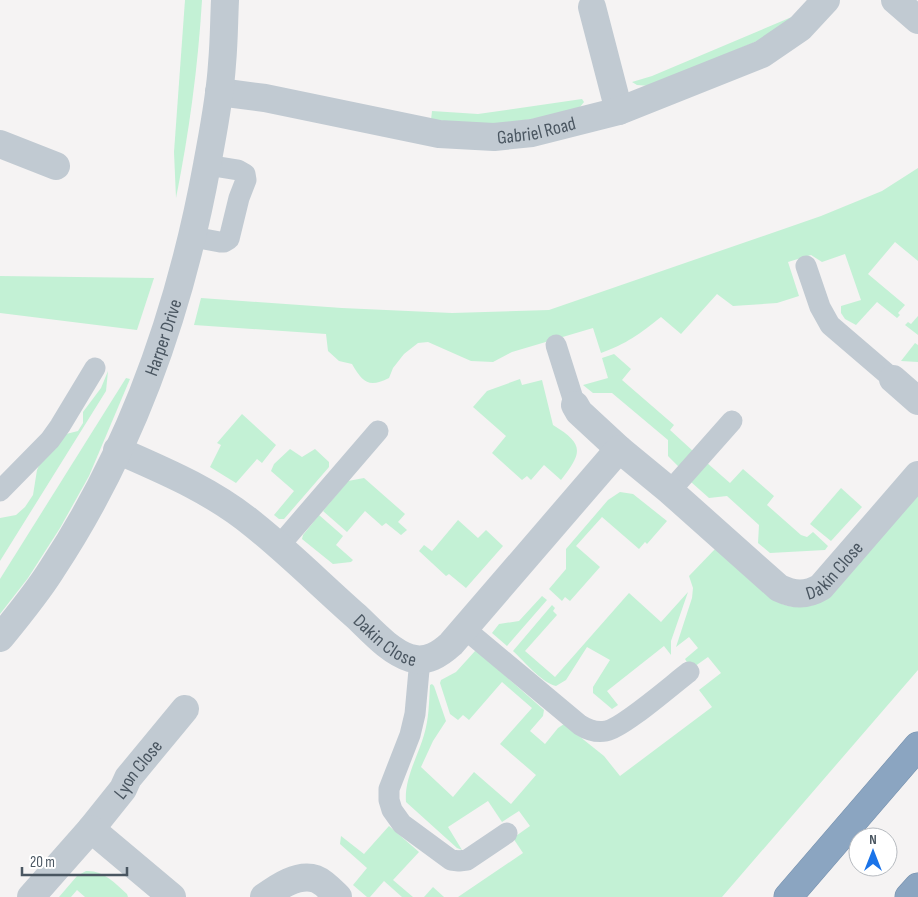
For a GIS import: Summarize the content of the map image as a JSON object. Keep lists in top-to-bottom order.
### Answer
{
  "streets": {
    "street": [
      "Gabriel Road",
      "Harper Drive",
      "Dakin Close",
      "Lyon Close"
    ]
  },
  "crossings": [
    ["Gabriel Road", "Harper Drive"],
    ["Harper Drive", "Dakin Close"]
  ],
  "scale_bar": "20 m",
  "north": "top"
}
